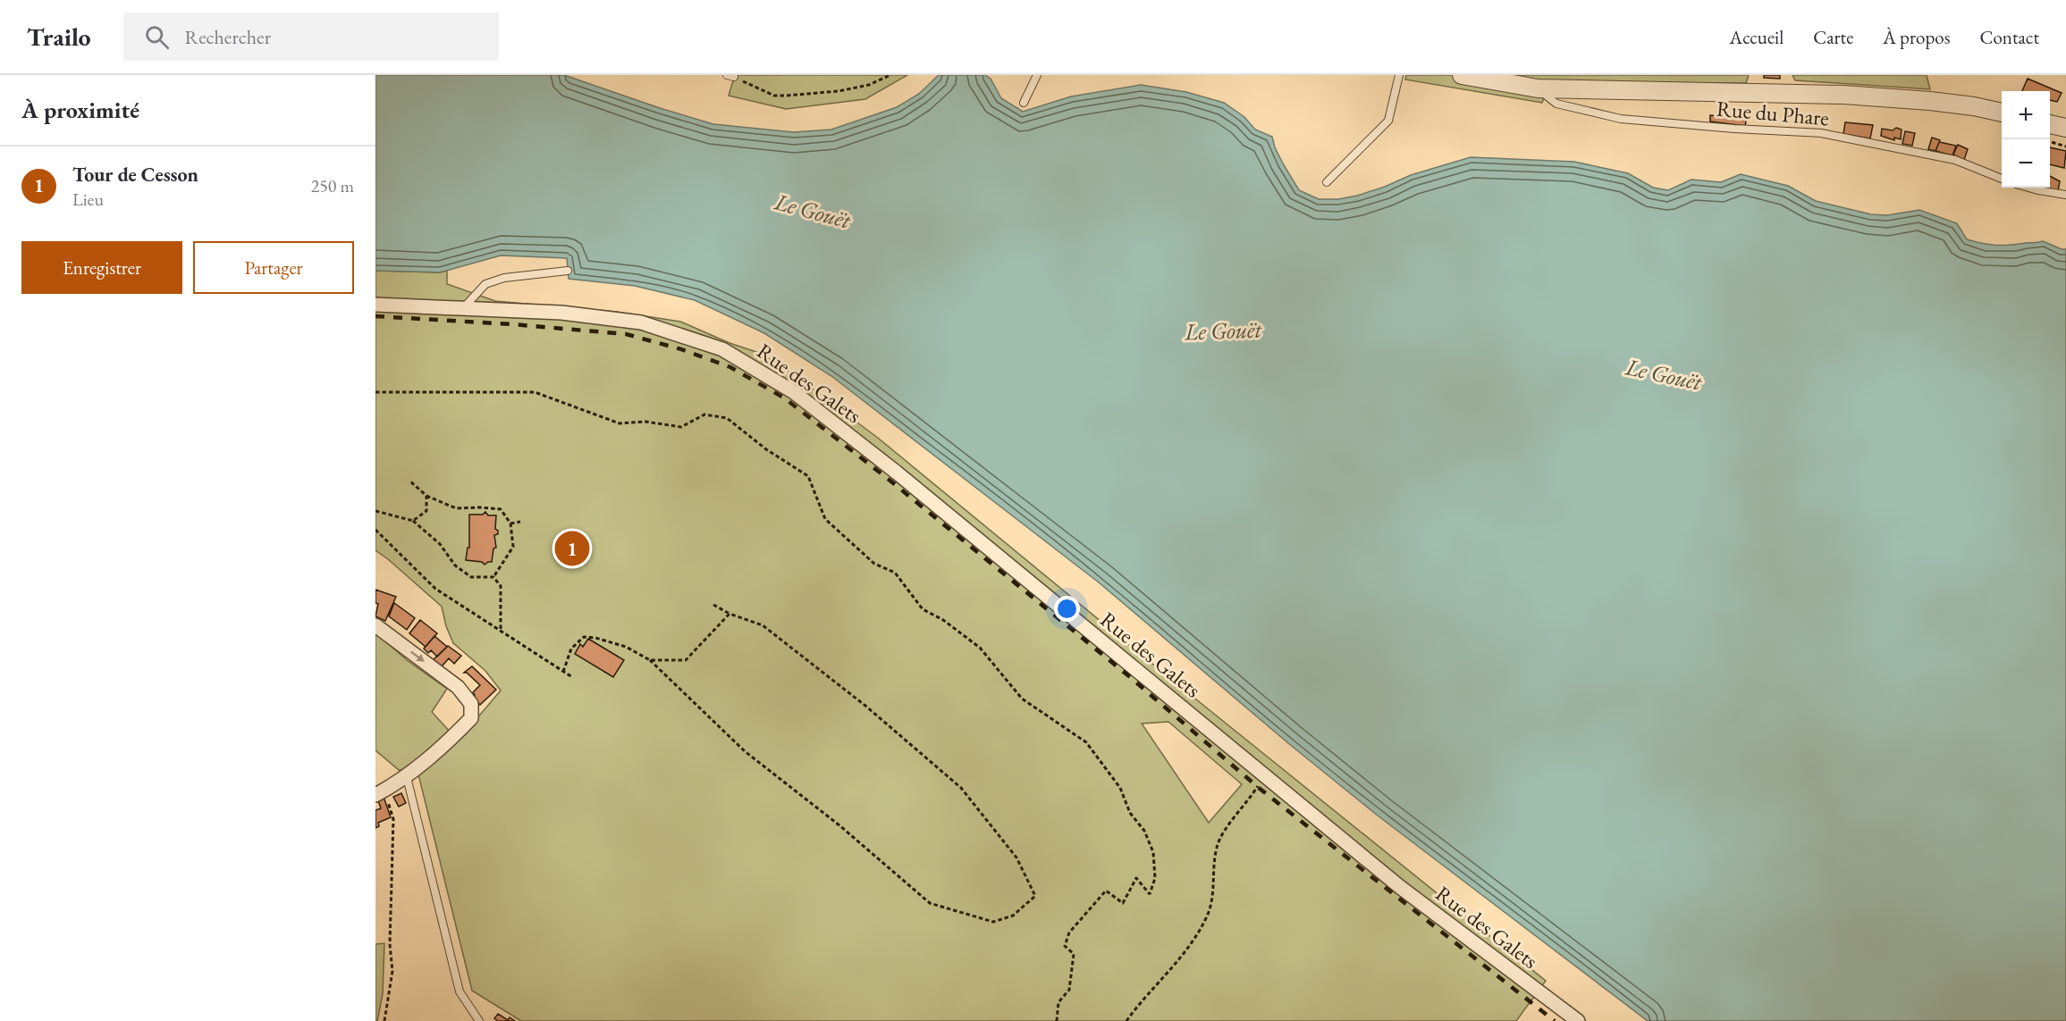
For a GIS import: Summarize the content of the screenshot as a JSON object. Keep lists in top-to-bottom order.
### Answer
{
  "streets": {
    "street": ["Rue des Galets"],
    "lane": ["Rue du Phare"]
  },
  "water": ["Le Gouët"],
  "page": {
    "header": "Trailo",
    "search": "Rechercher",
    "nav": [
      "Accueil",
      "Carte",
      "À propos",
      "Contact"
    ],
    "heading": "À proximité",
    "map_buttons": ["+", "−"],
    "list": [
      {
        "mark": "1",
        "name": "Tour de Cesson",
        "note": "Lieu",
        "value": "250 m"
      }
    ],
    "buttons": ["Enregistrer", "Partager"],
    "pins": "1"
  }
}
